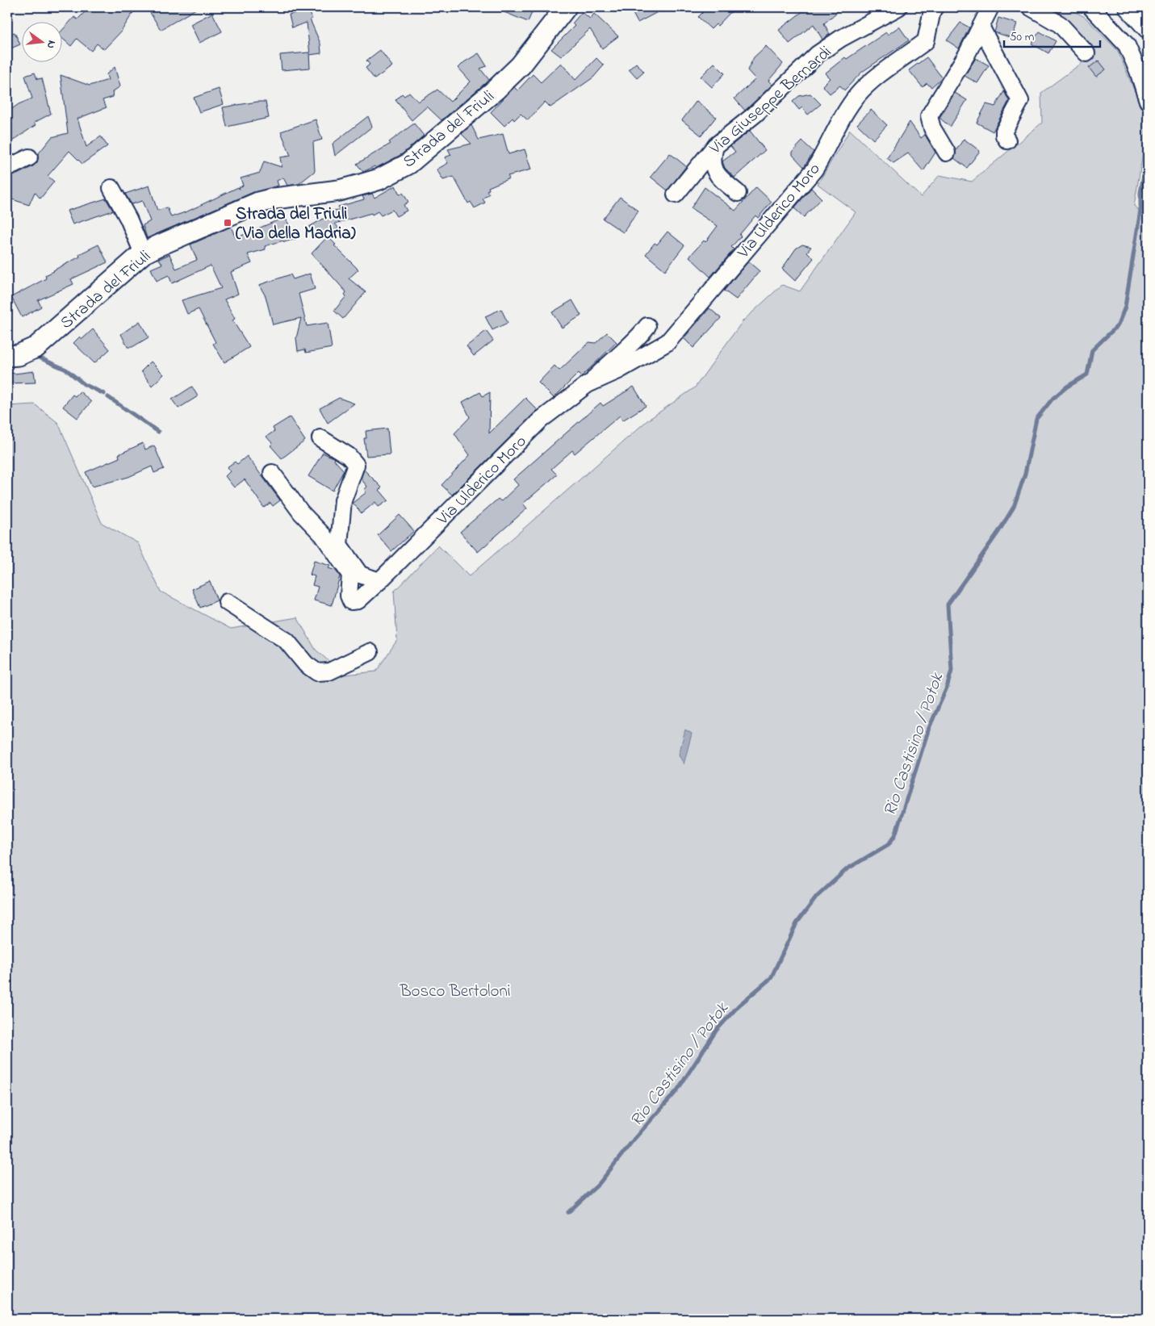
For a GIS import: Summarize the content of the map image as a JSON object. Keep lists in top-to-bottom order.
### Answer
{
  "streets": {
    "main road": ["Strada del Friuli"],
    "street": ["Via Giuseppe Bernardi", "Via Ulderico Moro"]
  },
  "water": ["Rio Castisino / Potok"],
  "parks": ["Bosco Bertoloni"],
  "places": {
    "transit": ["Strada del Friuli (Via della Madria)"]
  },
  "scale_bar": "50 m",
  "north": "right"
}
